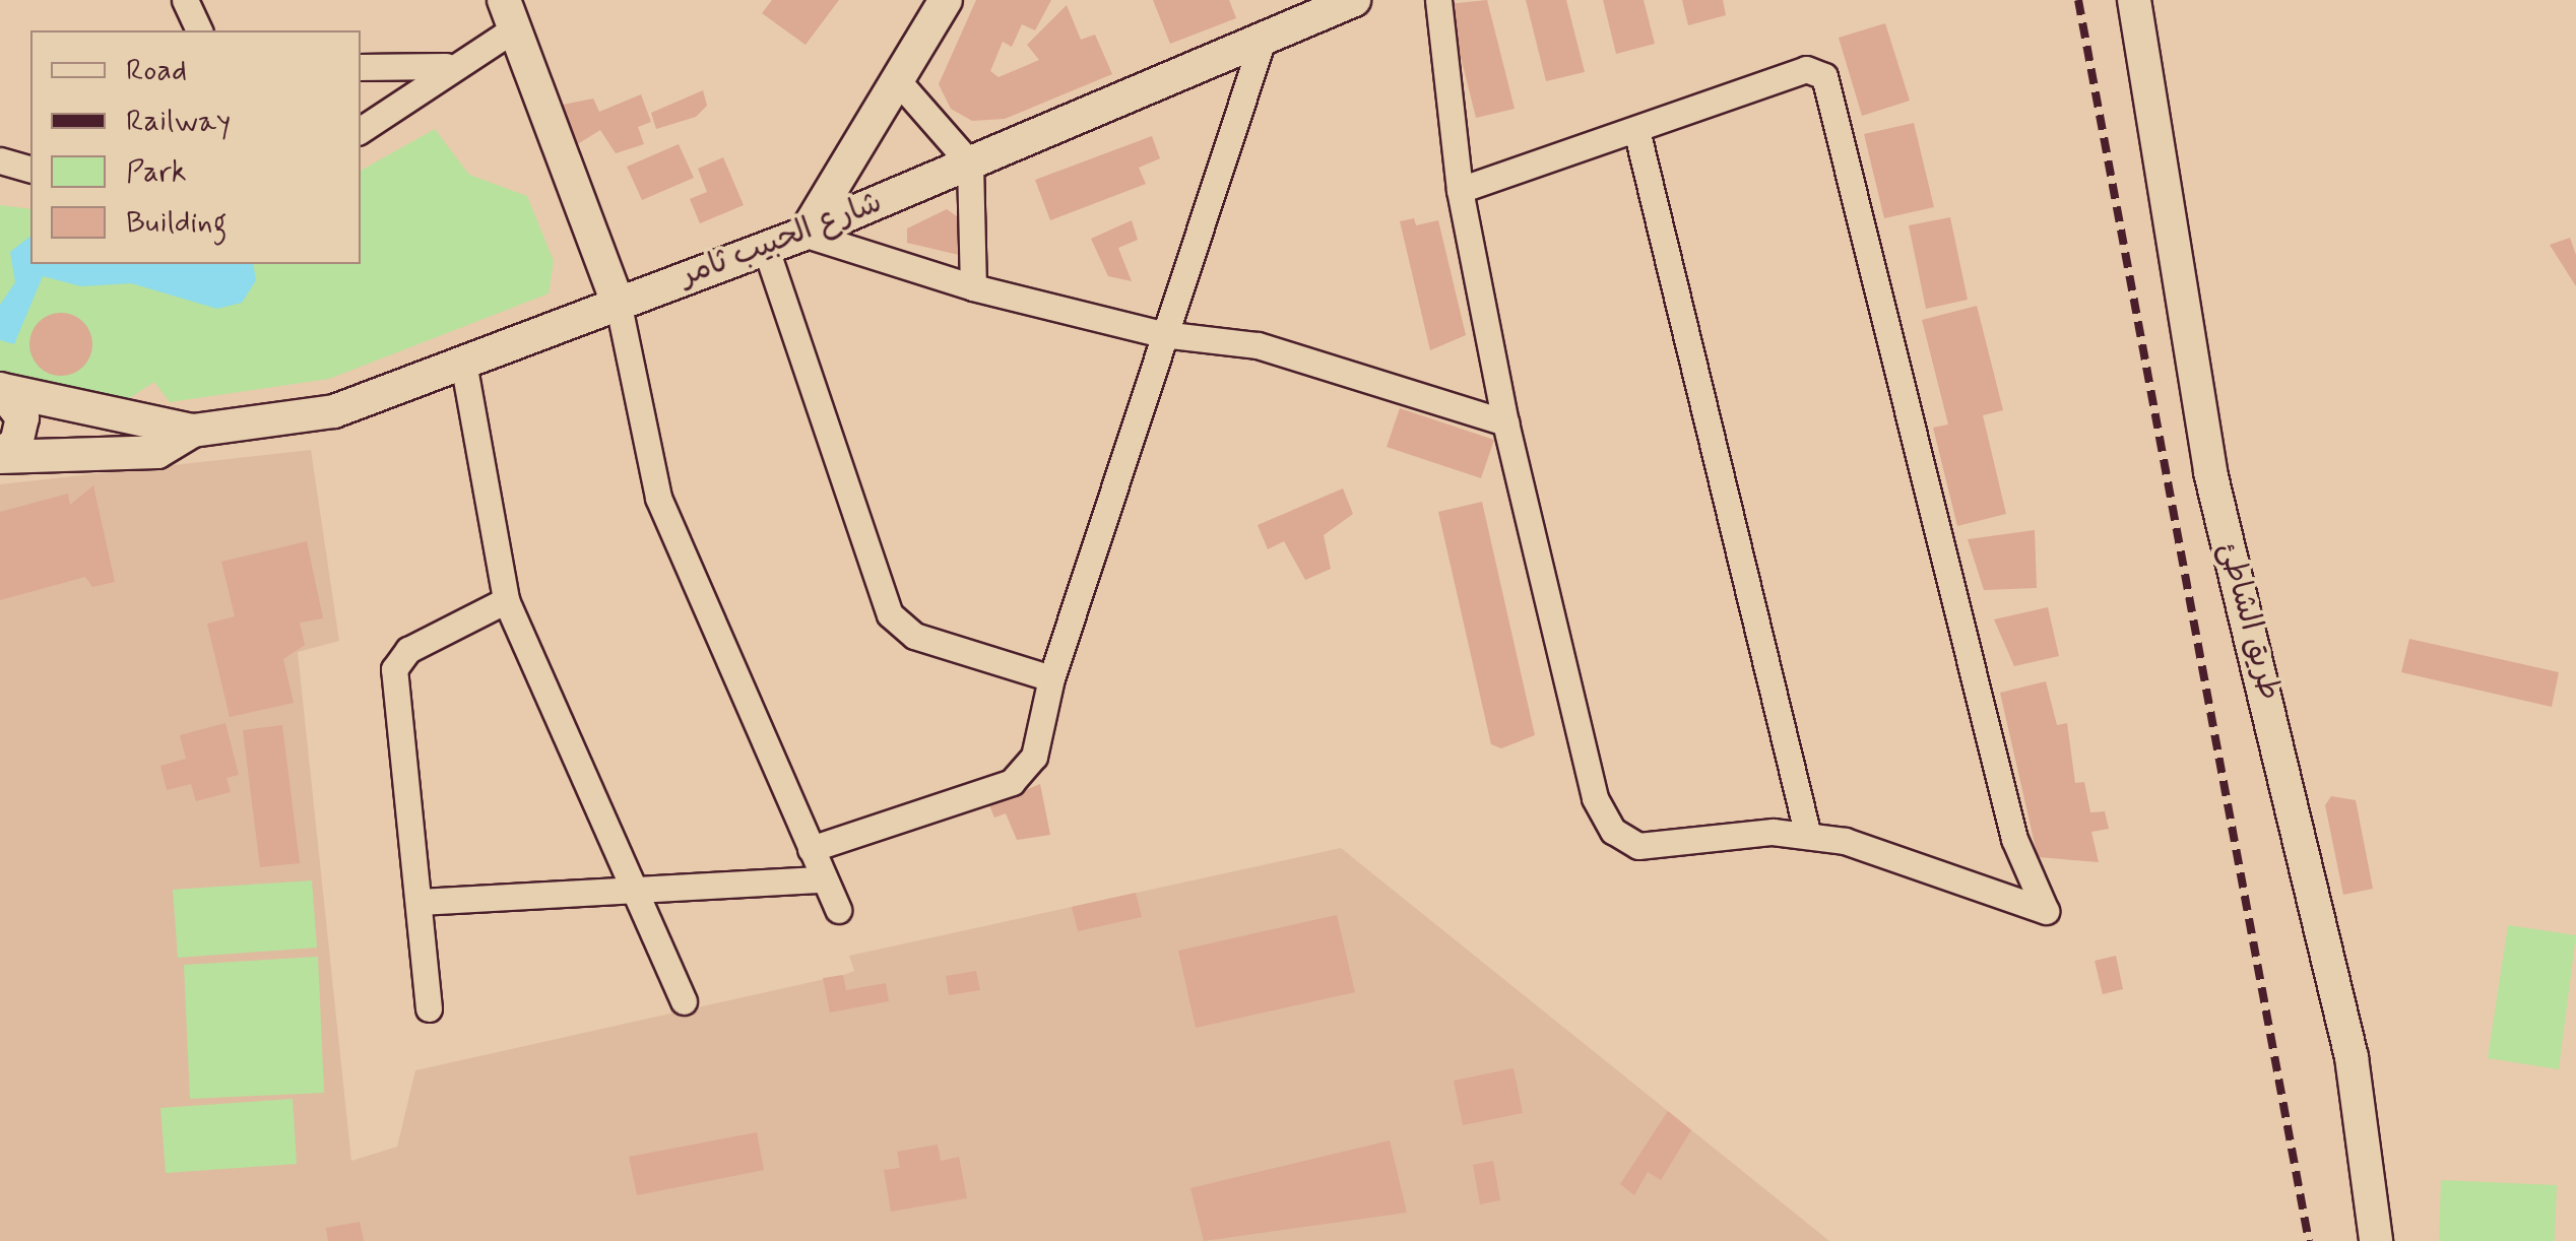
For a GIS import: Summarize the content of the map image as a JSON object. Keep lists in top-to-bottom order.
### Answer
{
  "streets": {
    "street": ["شارع الحبيب ثامر", "طريق الشاطئ"]
  },
  "legend": [
    "Road",
    "Railway",
    "Park",
    "Building"
  ]
}
